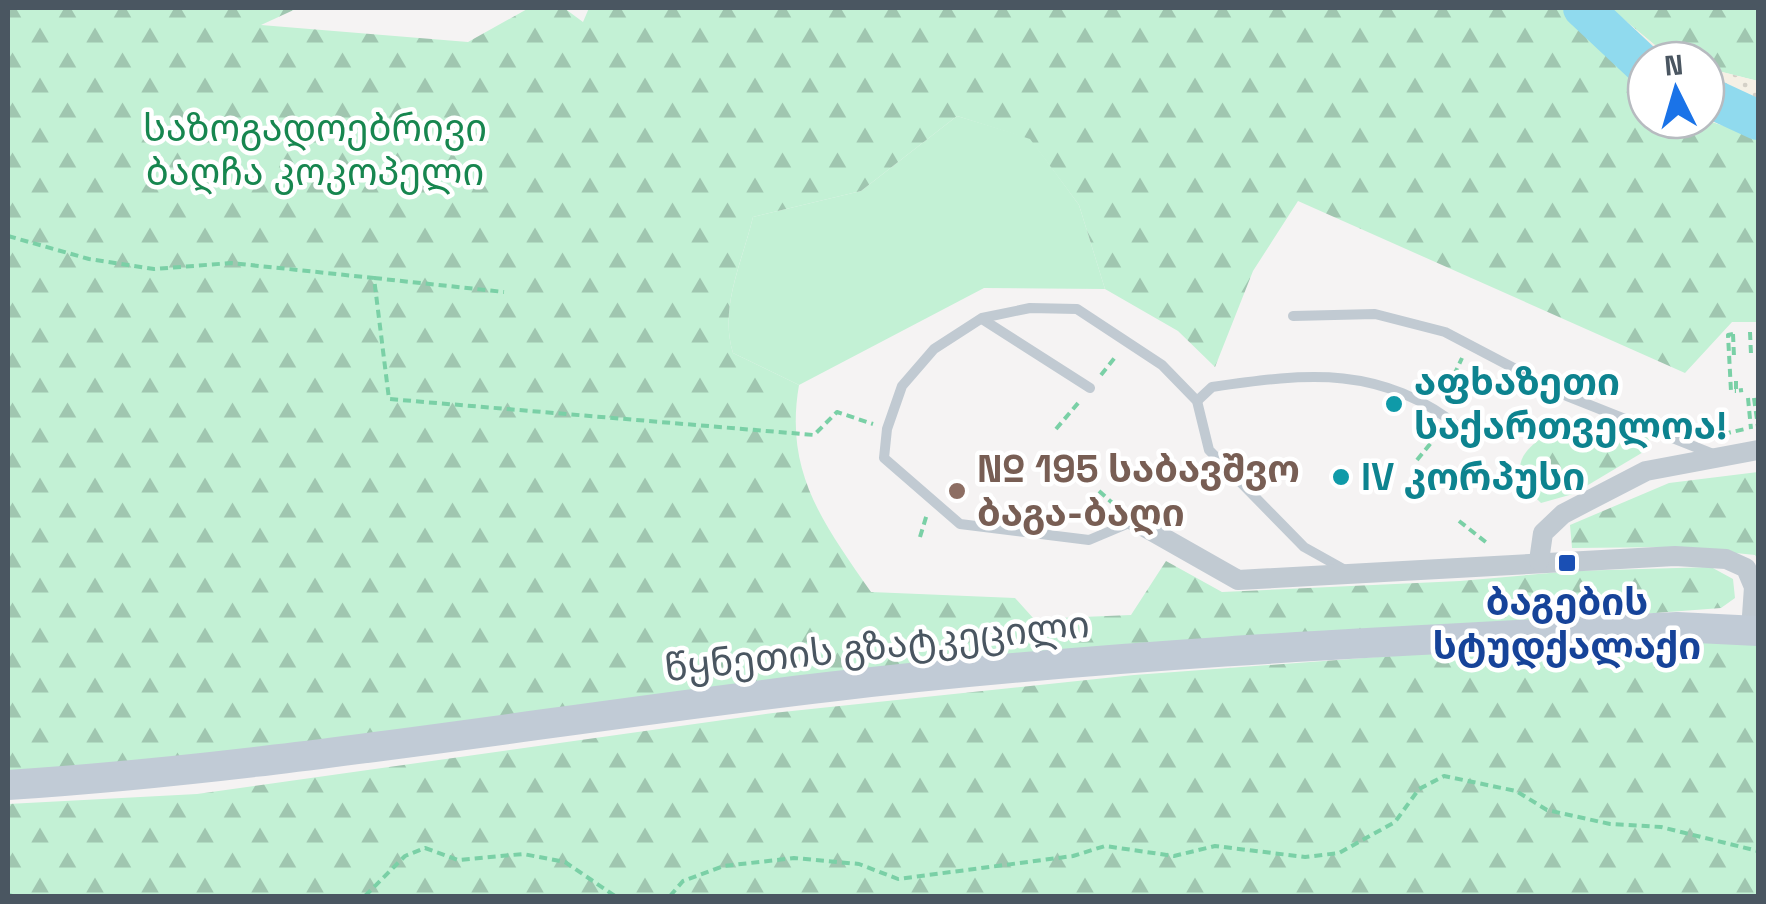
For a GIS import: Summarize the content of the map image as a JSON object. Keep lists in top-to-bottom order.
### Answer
{
  "streets": {
    "main road": ["წყნეთის გზატკეცილი"]
  },
  "parks": ["საზოგადოებრივი ბაღჩა კოკოპელი"],
  "places": {
    "other": ["აფხაზეთი საქართველოა!", "IV კორპუსი", "№ 195 საბავშვო ბაგა-ბაღი"],
    "transit": ["ბაგების სტუდქალაქი"]
  },
  "north": "top"
}
